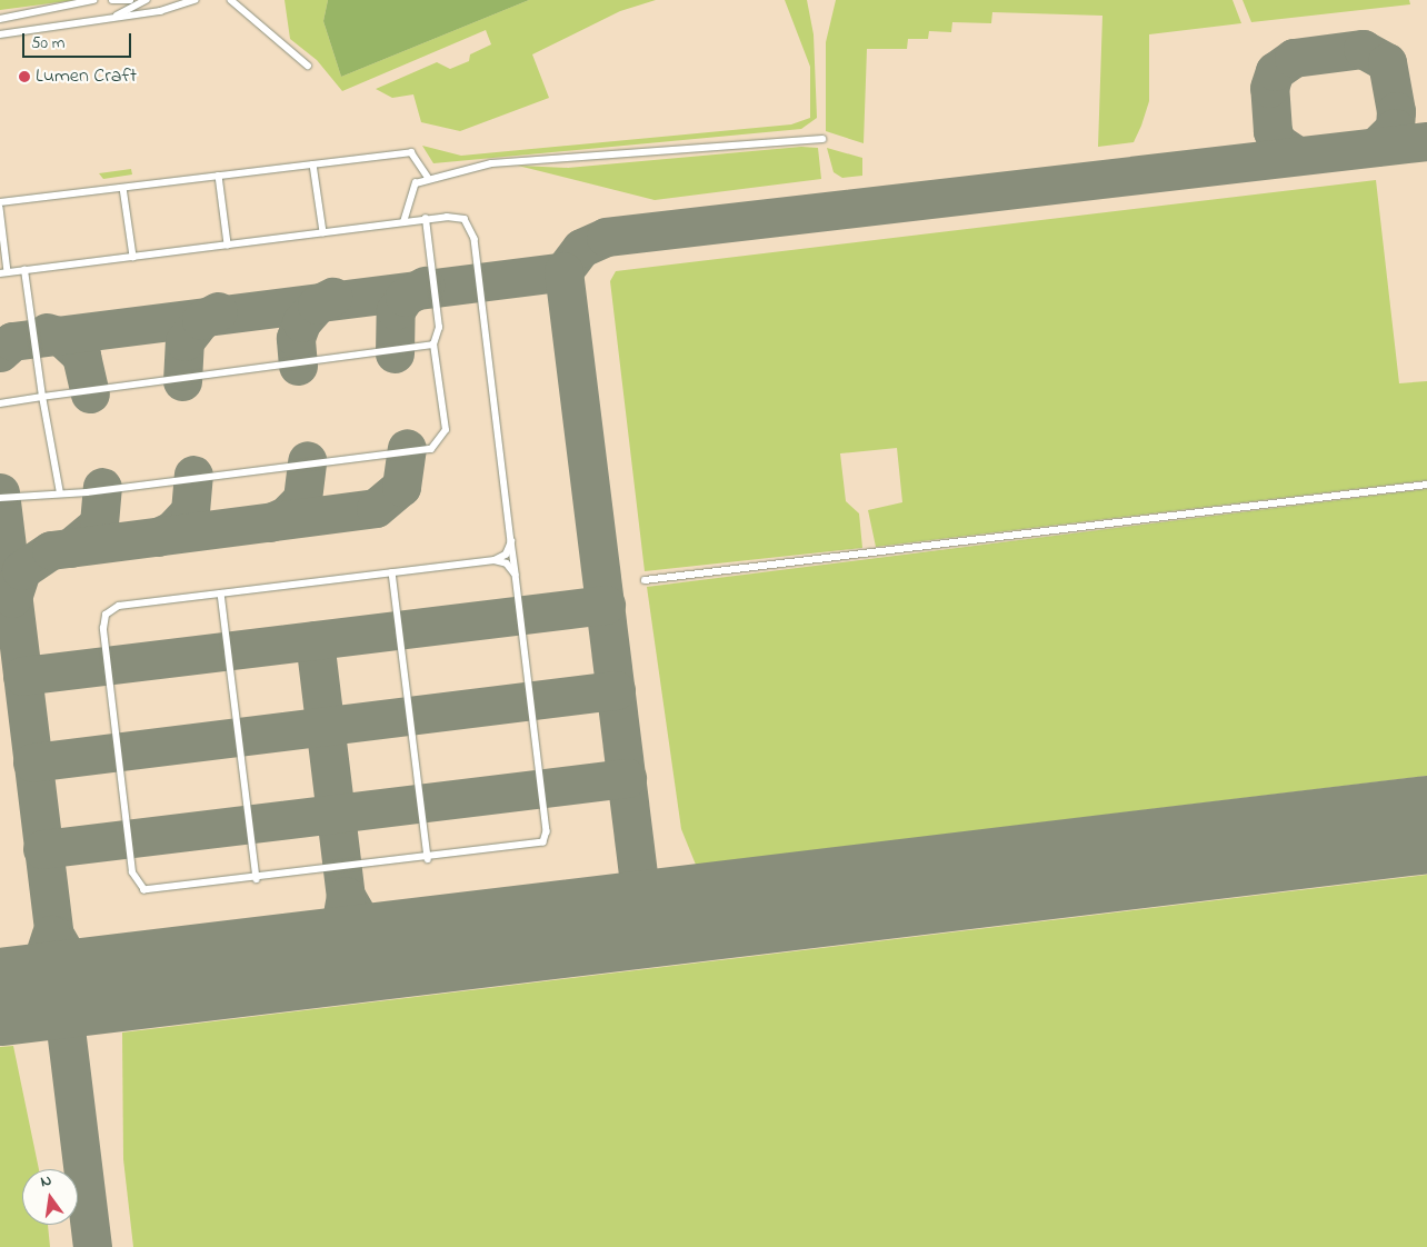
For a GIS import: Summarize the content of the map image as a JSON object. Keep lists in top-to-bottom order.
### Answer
{
  "places": ["Lumen Craft"],
  "scale_bar": "50 m",
  "north": "top"
}
